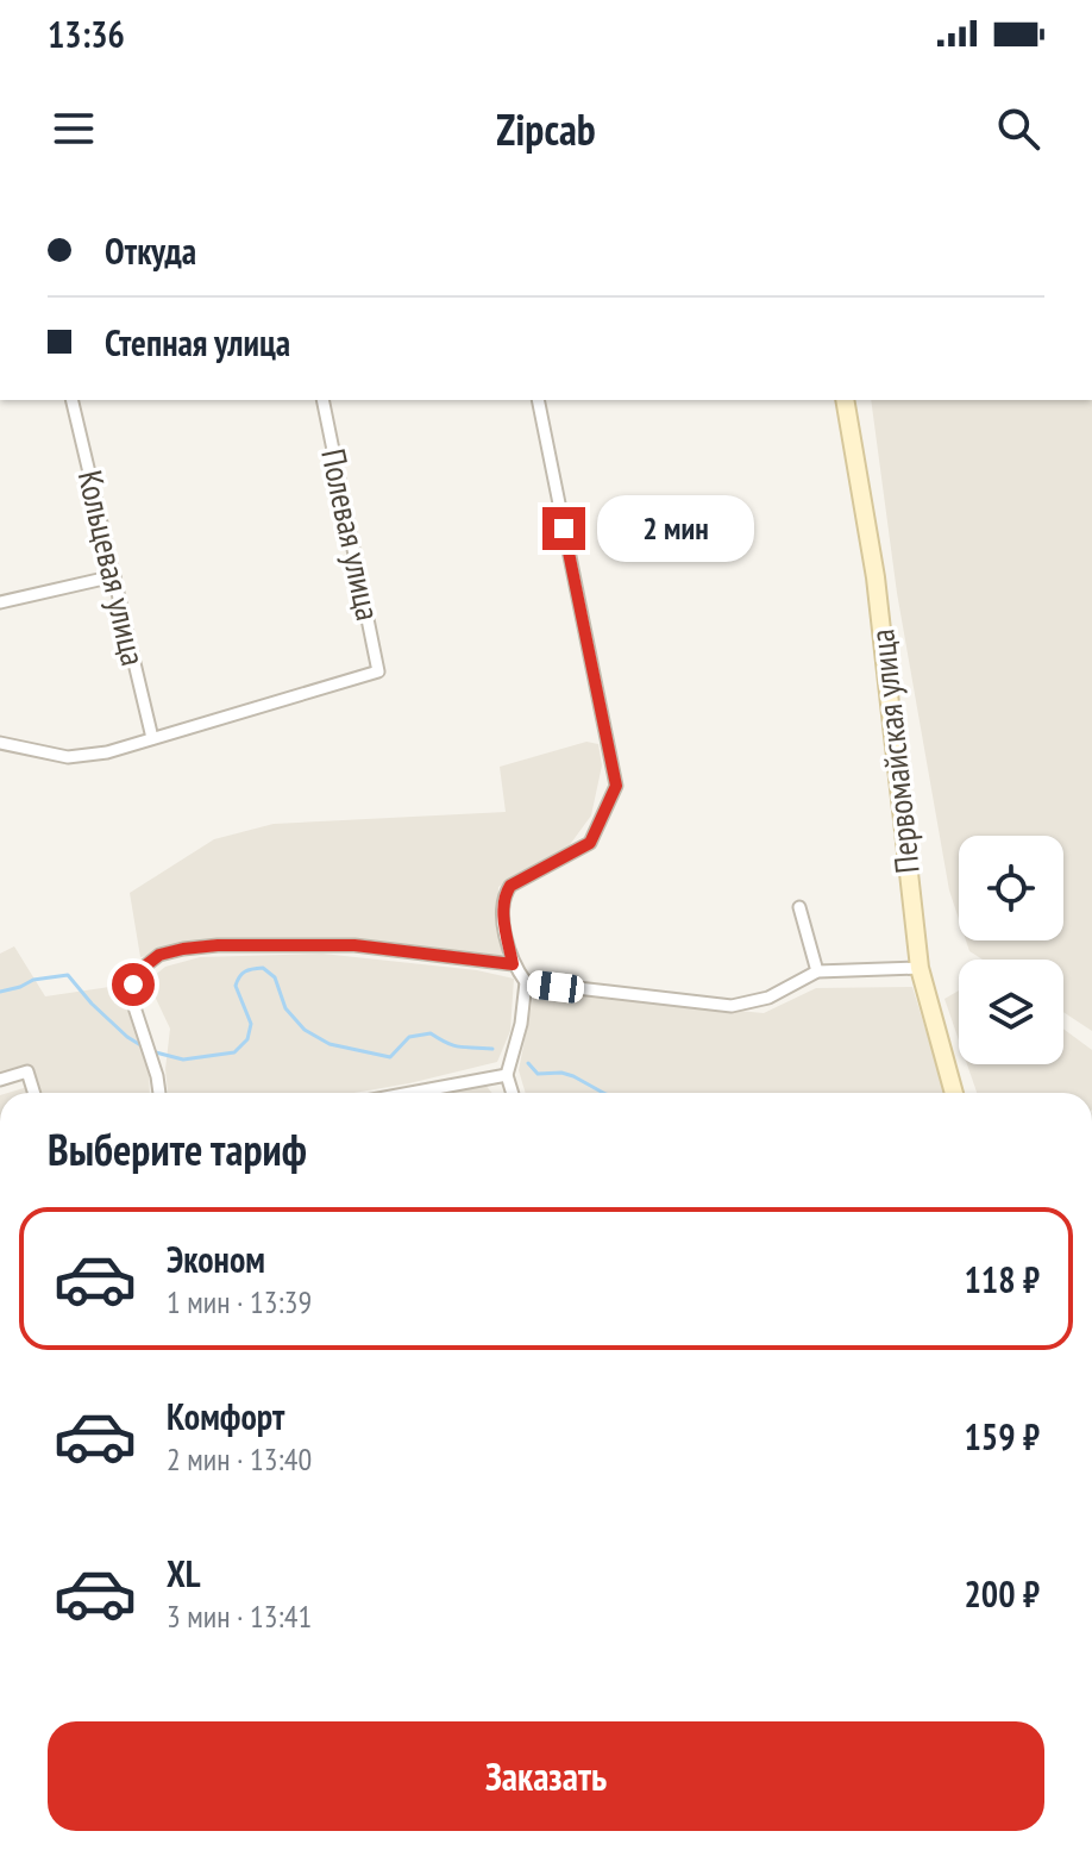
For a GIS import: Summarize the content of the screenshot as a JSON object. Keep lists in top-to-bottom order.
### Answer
{
  "streets": {
    "street": ["Полевая улица", "Кольцевая улица", "Первомайская улица"]
  },
  "crossings": [
    ["Полевая улица", "Кольцевая улица"]
  ],
  "page": {
    "status": "13:36",
    "header": "Zipcab",
    "banner": ["Откуда", "Степная улица"],
    "bubble": "2 мин",
    "heading": "Выберите тариф",
    "list": [
      {
        "name": "Эконом",
        "note": "1 мин · 13:39",
        "value": "118 ₽"
      },
      {
        "name": "Комфорт",
        "note": "2 мин · 13:40",
        "value": "159 ₽"
      },
      {
        "name": "XL",
        "note": "3 мин · 13:41",
        "value": "200 ₽"
      }
    ],
    "buttons": "Заказать"
  }
}
